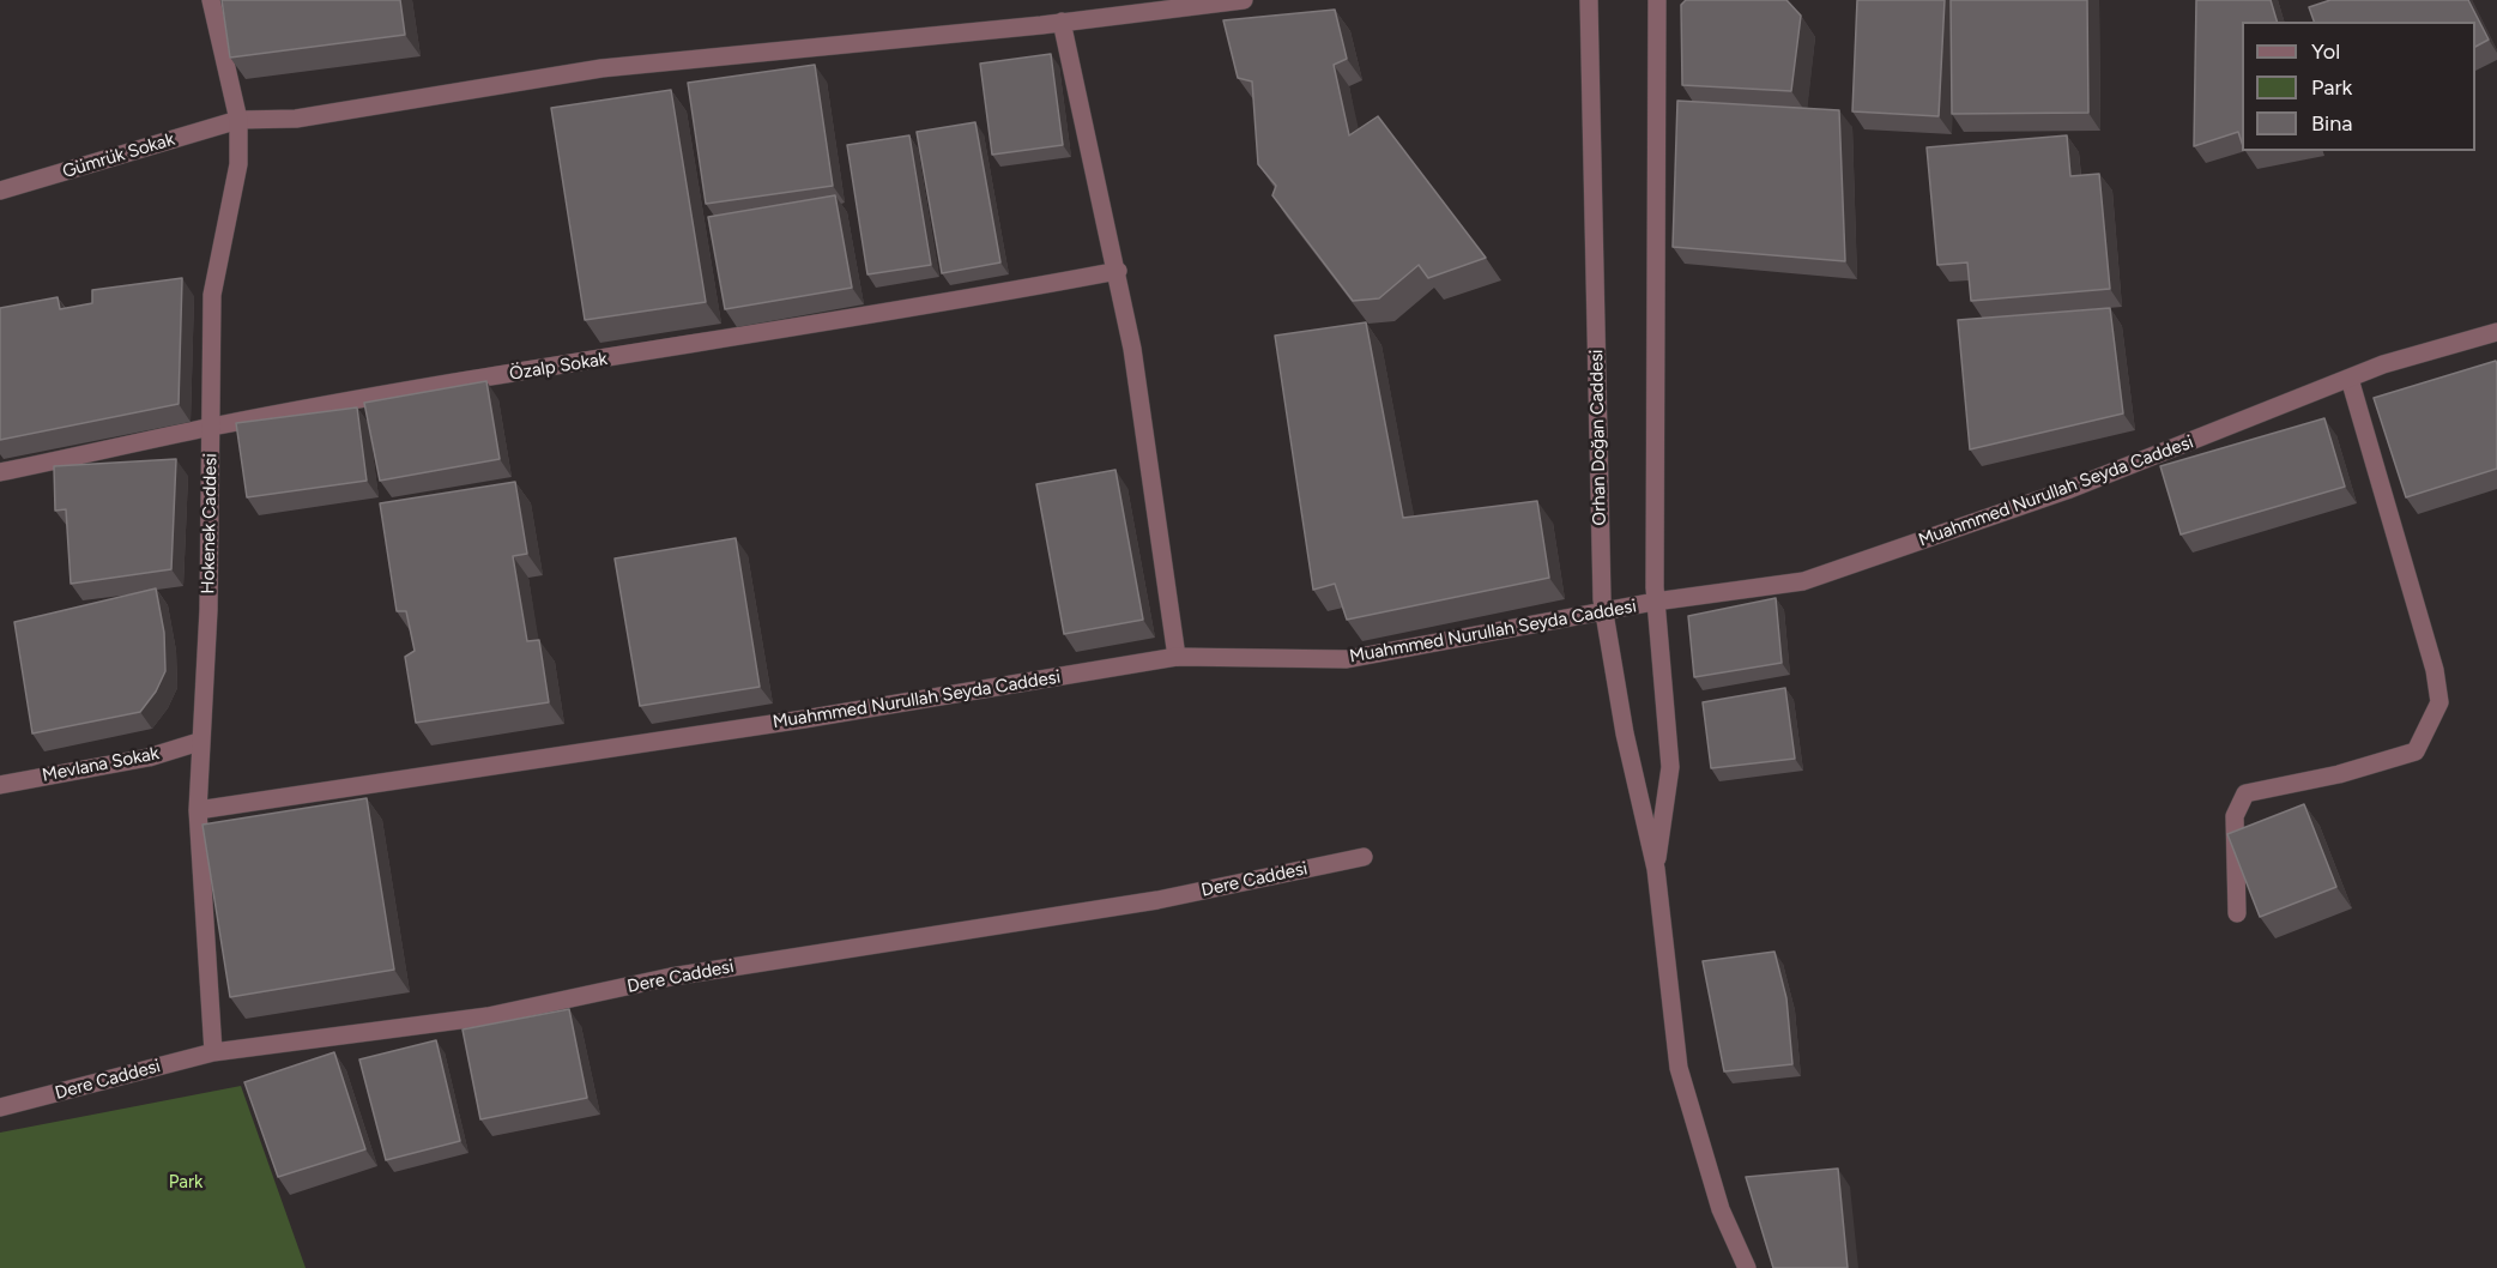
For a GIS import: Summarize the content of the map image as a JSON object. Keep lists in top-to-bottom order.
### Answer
{
  "streets": {
    "street": [
      "Gümrük Sokak",
      "Özalp Sokak",
      "Orhan Doğan Caddesi",
      "Muahmmed Nurullah Seyda Caddesi",
      "Hokenek Caddesi",
      "Mevlana Sokak",
      "Dere Caddesi"
    ]
  },
  "crossings": [
    ["Gümrük Sokak", "Hokenek Caddesi"],
    ["Özalp Sokak", "Hokenek Caddesi"],
    ["Orhan Doğan Caddesi", "Muahmmed Nurullah Seyda Caddesi"],
    ["Muahmmed Nurullah Seyda Caddesi", "Hokenek Caddesi"],
    ["Hokenek Caddesi", "Mevlana Sokak"],
    ["Hokenek Caddesi", "Dere Caddesi"]
  ],
  "parks": ["Park"],
  "legend": ["Yol", "Park", "Bina"]
}
